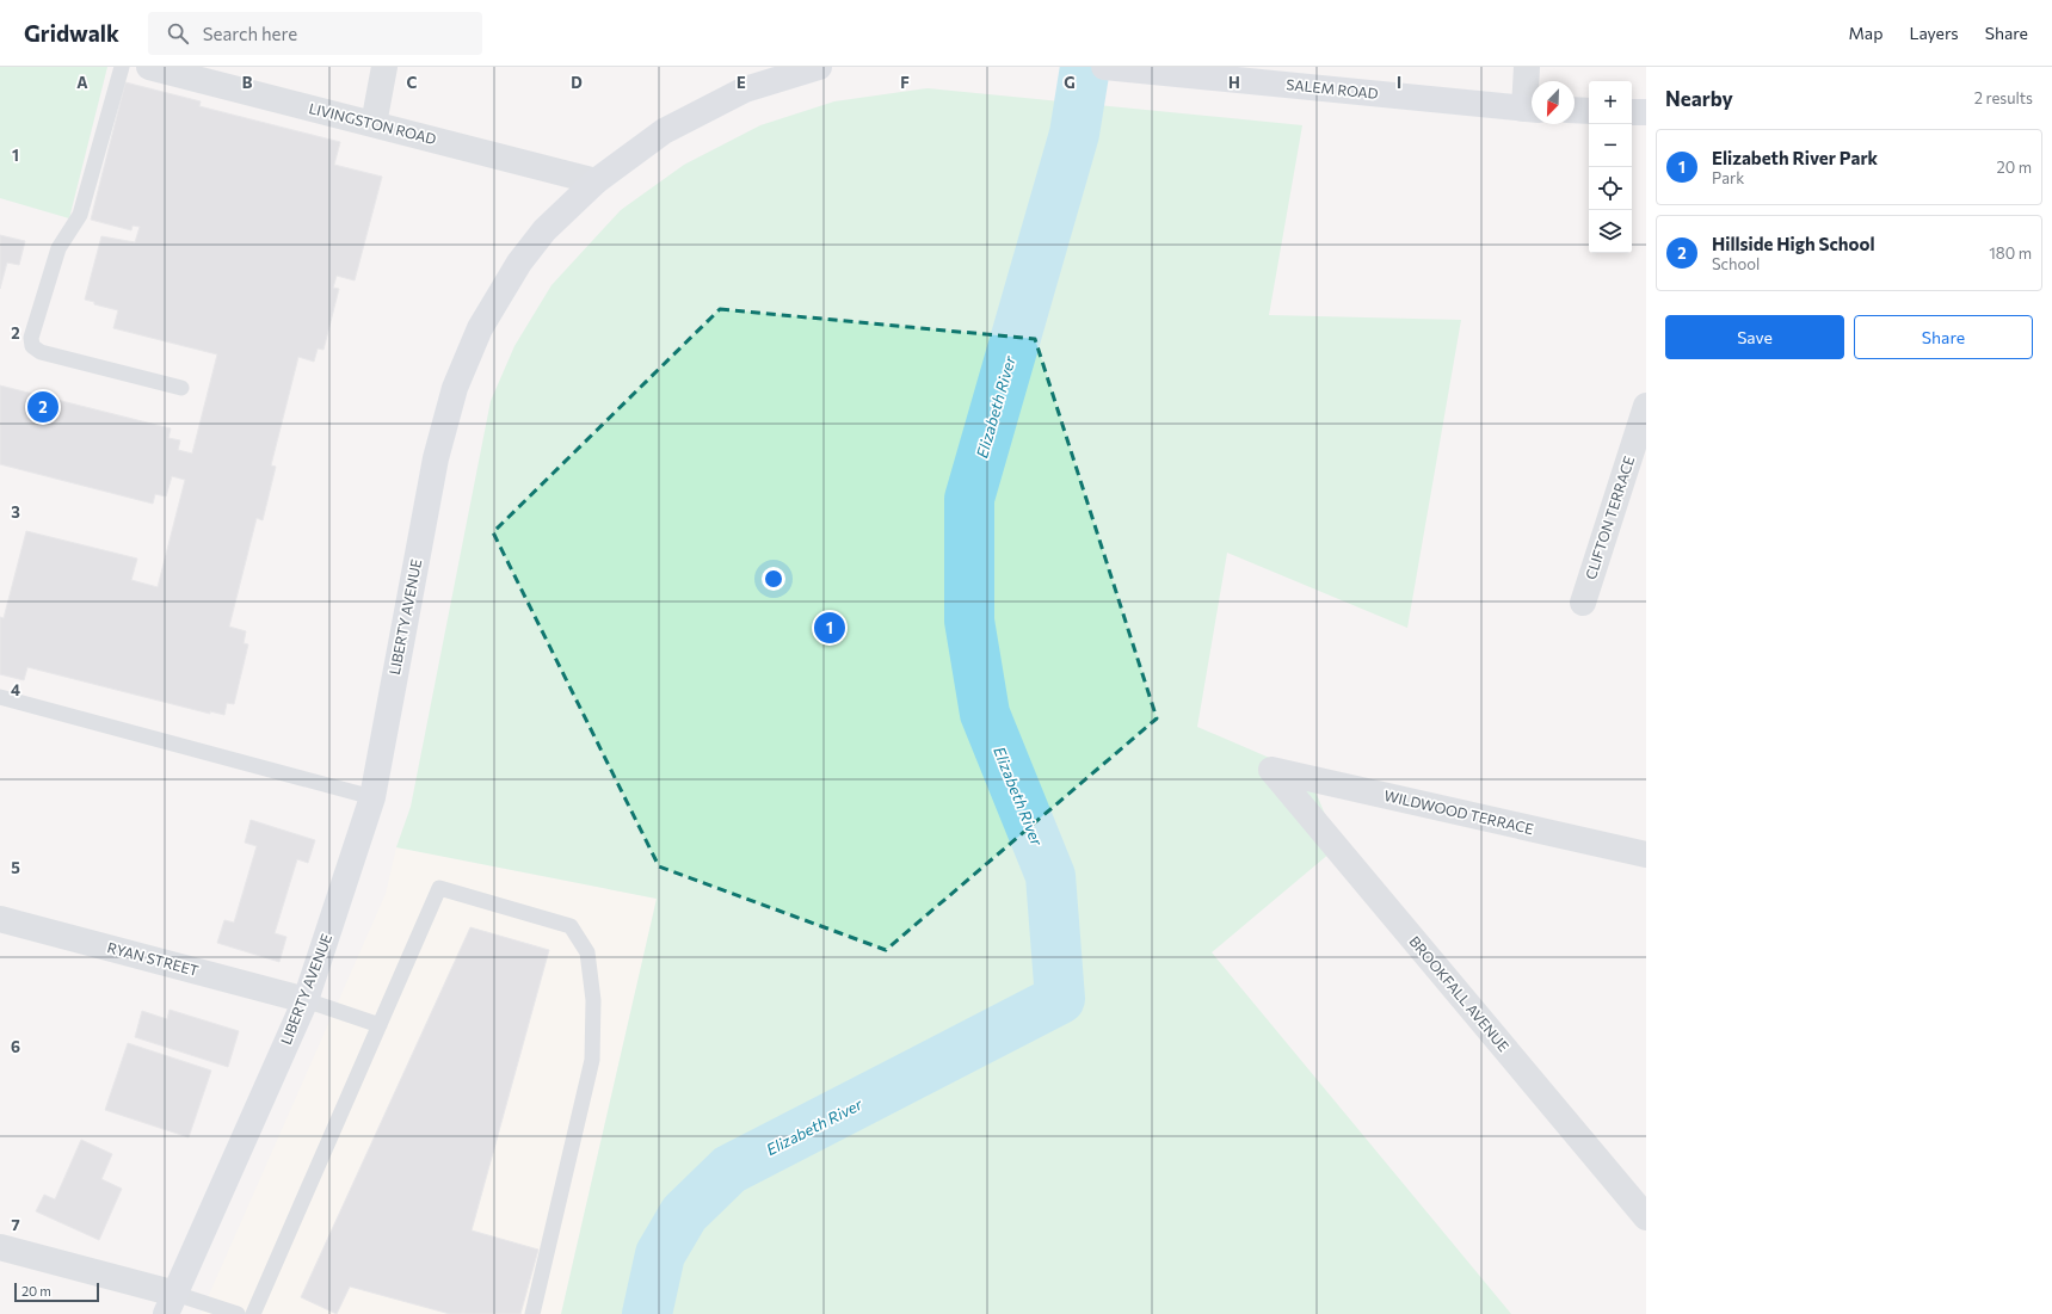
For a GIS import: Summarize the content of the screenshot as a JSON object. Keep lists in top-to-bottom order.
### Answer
{
  "streets": {
    "street": [
      "SALEM ROAD",
      "LIVINGSTON ROAD",
      "CLIFTON TERRACE",
      "LIBERTY AVENUE",
      "WILDWOOD TERRACE",
      "RYAN STREET",
      "BROOKFALL AVENUE"
    ]
  },
  "crossings": [
    ["LIVINGSTON ROAD", "LIBERTY AVENUE"],
    ["LIBERTY AVENUE", "RYAN STREET"],
    ["WILDWOOD TERRACE", "BROOKFALL AVENUE"]
  ],
  "water": ["Elizabeth River"],
  "scale_bar": "20 m",
  "north": "bottom left",
  "page": {
    "header": "Gridwalk",
    "search": "Search here",
    "nav": ["Map", "Layers", "Share"],
    "heading": ["Nearby", "2 results"],
    "map_buttons": ["+", "−"],
    "list": [
      {
        "mark": "1",
        "name": "Elizabeth River Park",
        "note": "Park",
        "value": "20 m"
      },
      {
        "mark": "2",
        "name": "Hillside High School",
        "note": "School",
        "value": "180 m"
      }
    ],
    "buttons": ["Save", "Share"],
    "pins": ["2", "1"],
    "scale": "20 m"
  },
  "grid": {
    "columns": [
      "A",
      "B",
      "C",
      "D",
      "E",
      "F",
      "G",
      "H",
      "I"
    ],
    "rows": [
      "1",
      "2",
      "3",
      "4",
      "5",
      "6",
      "7"
    ]
  }
}
